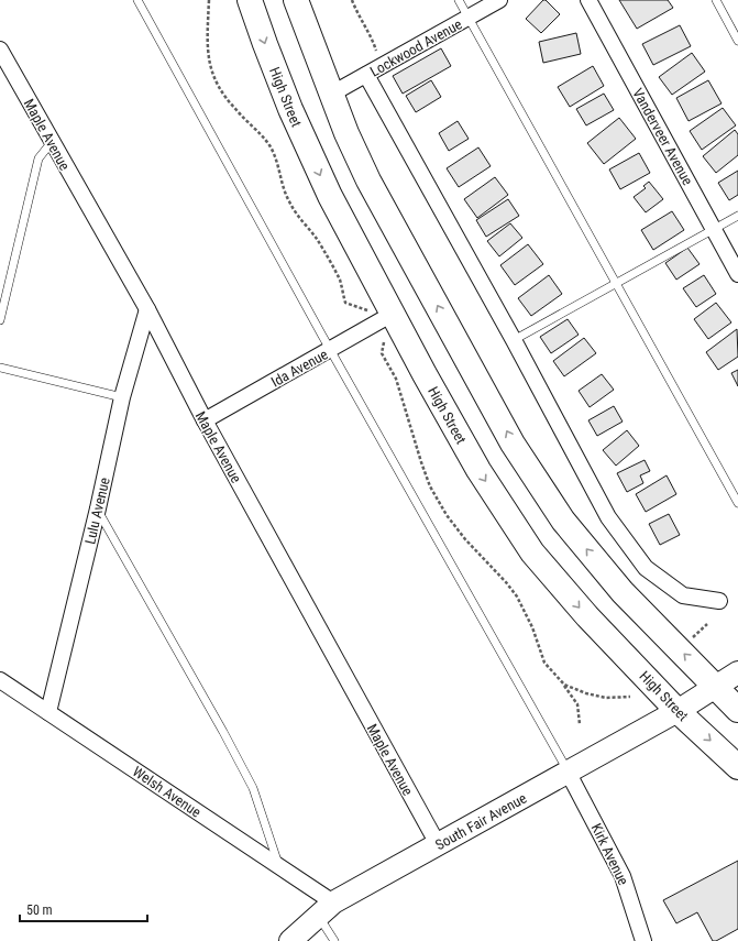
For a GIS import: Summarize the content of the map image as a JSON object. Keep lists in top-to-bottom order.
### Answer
{
  "streets": {
    "highway": ["High Street"],
    "street": [
      "Lockwood Avenue",
      "Maple Avenue",
      "Vanderveer Avenue",
      "Ida Avenue",
      "Lulu Avenue",
      "Welsh Avenue",
      "South Fair Avenue",
      "Kirk Avenue"
    ]
  },
  "crossings": [
    ["High Street", "Ida Avenue"],
    ["High Street", "South Fair Avenue"],
    ["Maple Avenue", "Ida Avenue"],
    ["Maple Avenue", "Lulu Avenue"],
    ["Maple Avenue", "South Fair Avenue"],
    ["Lulu Avenue", "Welsh Avenue"],
    ["Welsh Avenue", "South Fair Avenue"],
    ["South Fair Avenue", "Kirk Avenue"]
  ],
  "scale_bar": "50 m"
}
